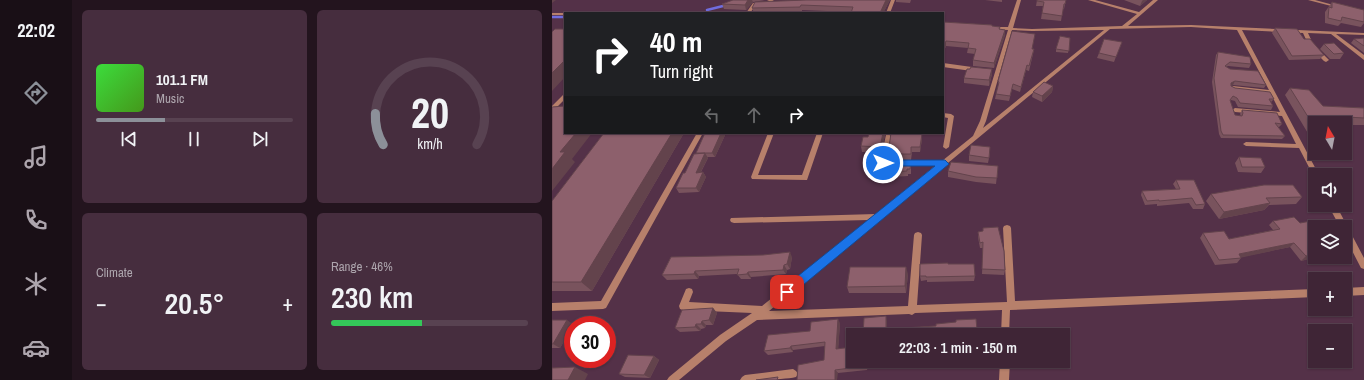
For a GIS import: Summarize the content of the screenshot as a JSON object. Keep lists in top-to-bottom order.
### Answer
{
  "north": "top",
  "page": {
    "tabs": "22:02",
    "turn": ["40 m", "Turn right"],
    "song": ["101.1 FM", "Music"],
    "map_buttons": ["+", "−"],
    "tile": [
      "Climate",
      ["Range · 46%", "230 km"]
    ],
    "heat": ["−", "20.5°", "+"],
    "limit": "30",
    "trip": "22:03 · 1 min · 150 m",
    "gauge": ["20", "km/h"]
  }
}
